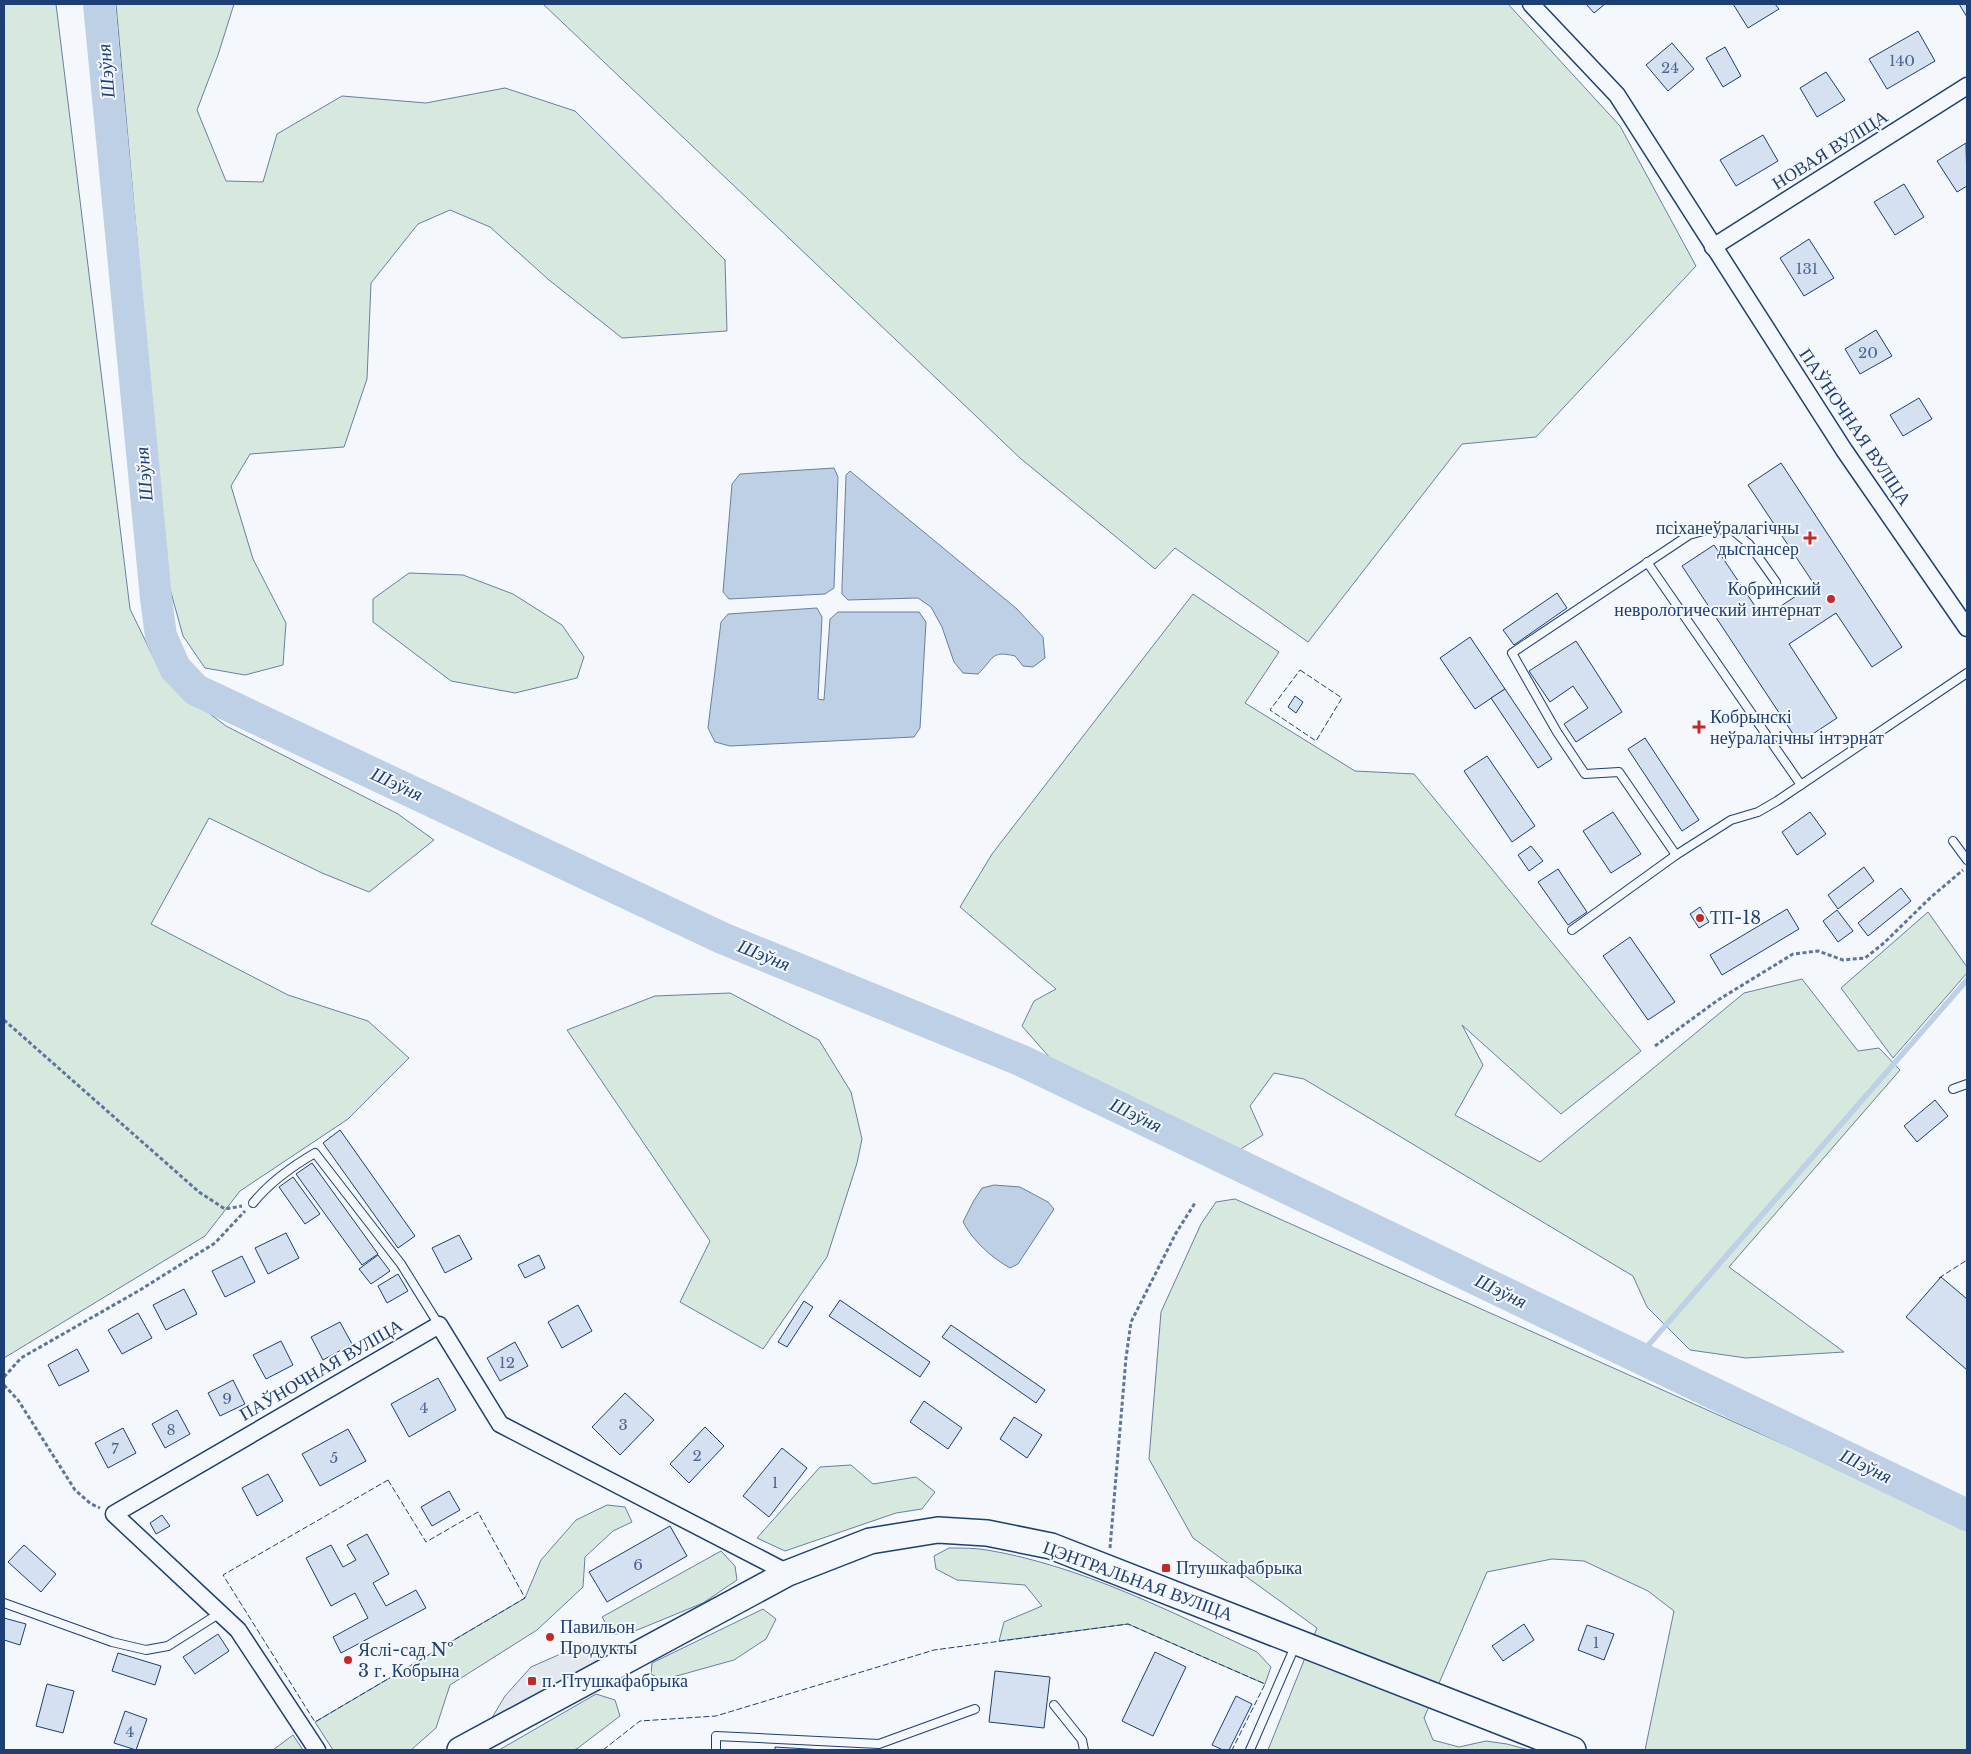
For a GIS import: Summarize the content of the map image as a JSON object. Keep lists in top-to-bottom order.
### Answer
{
  "streets": {
    "main road": ["ЦЭНТРАЛЬНАЯ ВУЛІЦА"],
    "street": ["НОВАЯ ВУЛІЦА", "ПАЎНОЧНАЯ ВУЛІЦА"]
  },
  "crossings": [
    ["НОВАЯ ВУЛІЦА", "ПАЎНОЧНАЯ ВУЛІЦА"]
  ],
  "water": ["Шэўня"],
  "places": {
    "health": ["псіханеўралагічны дыспансер", "Кобрынскі неўралагічны інтэрнат"],
    "other": [
      "Кобринский неврологический интернат",
      "ТП-18",
      "Павильон Продукты",
      "Яслі-сад № 3 г. Кобрына"
    ],
    "transit": ["Птушкафабрыка", "п. Птушкафабрыка"]
  },
  "house_numbers": [
    "140",
    "24",
    "131",
    "20",
    "12",
    "9",
    "4",
    "3",
    "8",
    "7",
    "2",
    "5",
    "1",
    "6",
    "1",
    "4"
  ]
}
